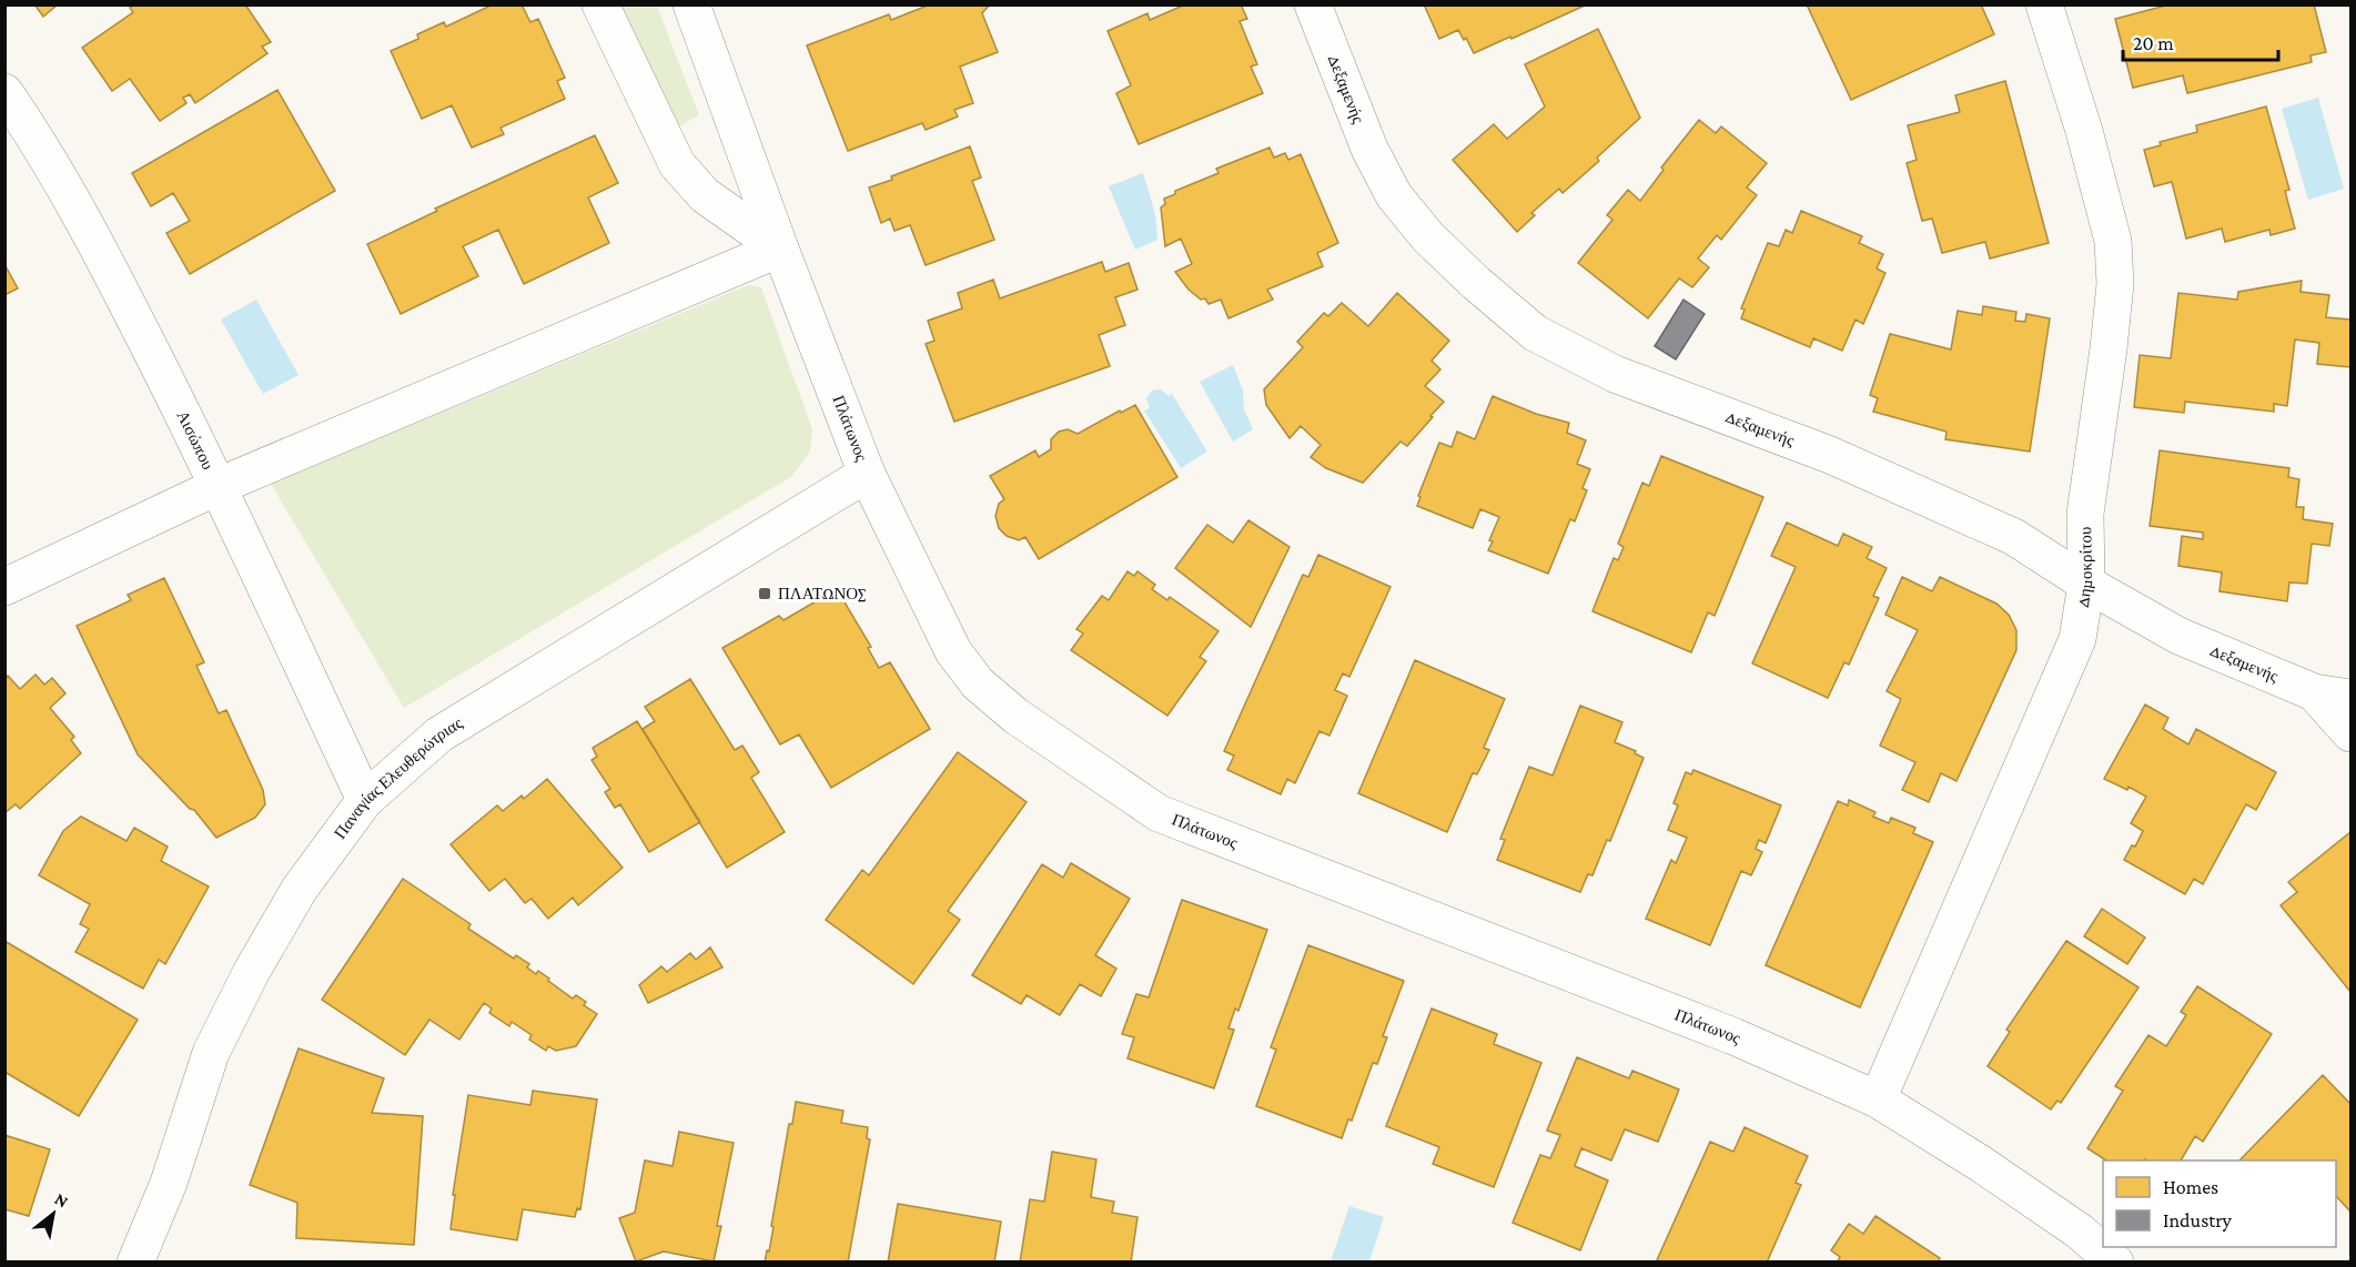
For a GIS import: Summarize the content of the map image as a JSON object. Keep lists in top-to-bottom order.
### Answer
{
  "streets": {
    "street": [
      "Δεξαμενής",
      "Πλάτωνος",
      "Αισώπου",
      "Δημοκρίτου",
      "Παναγίας Ελευθερώτριας"
    ]
  },
  "crossings": [
    ["Δεξαμενής", "Δημοκρίτου"],
    ["Πλάτωνος", "Δημοκρίτου"],
    ["Πλάτωνος", "Παναγίας Ελευθερώτριας"],
    ["Αισώπου", "Παναγίας Ελευθερώτριας"]
  ],
  "places": {
    "transit": ["ΠΛΑΤΩΝΟΣ"]
  },
  "legend": ["Homes", "Industry"],
  "scale_bar": "20 m",
  "north": "top right"
}
